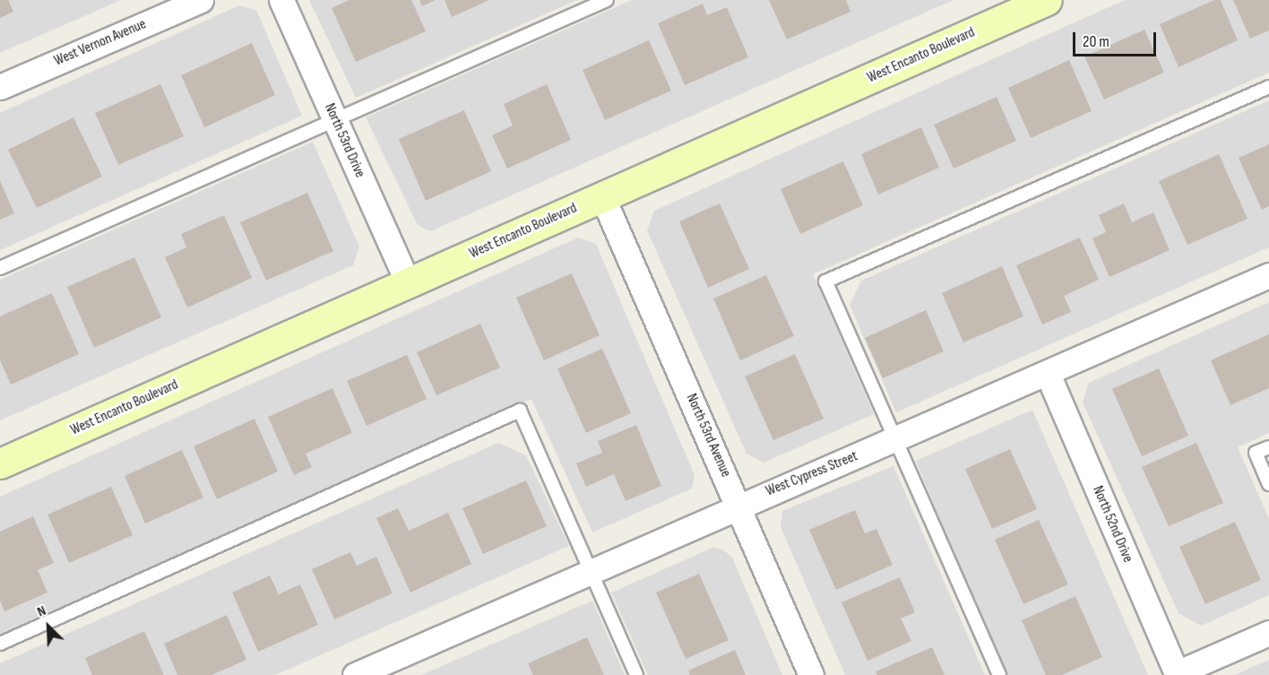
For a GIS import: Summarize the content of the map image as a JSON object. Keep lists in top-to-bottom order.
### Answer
{
  "streets": {
    "street": [
      "West Vernon Avenue",
      "West Encanto Boulevard",
      "North 53rd Drive",
      "North 53rd Avenue",
      "West Cypress Street",
      "North 52nd Drive"
    ]
  },
  "crossings": [
    ["West Encanto Boulevard", "North 53rd Drive"],
    ["West Encanto Boulevard", "North 53rd Avenue"],
    ["North 53rd Avenue", "West Cypress Street"],
    ["West Cypress Street", "North 52nd Drive"]
  ],
  "scale_bar": "20 m",
  "north": "top left"
}
